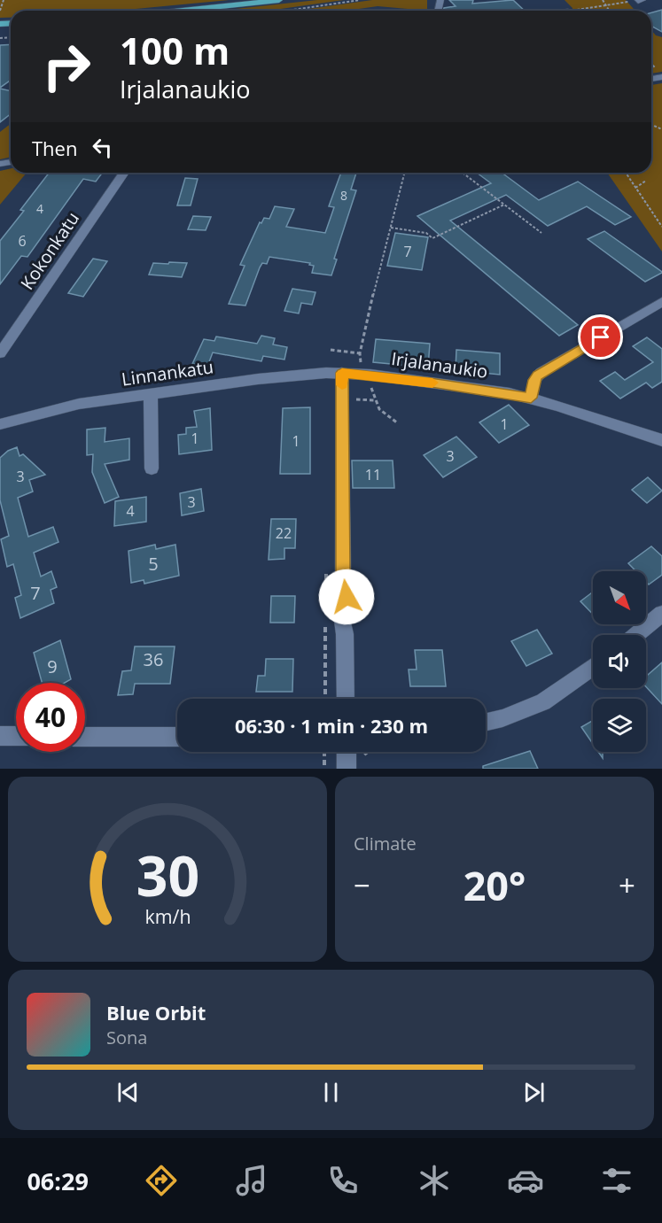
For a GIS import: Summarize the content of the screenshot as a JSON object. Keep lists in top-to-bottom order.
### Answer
{
  "streets": {
    "street": ["Kokonkatu", "Irjalanaukio", "Linnankatu"]
  },
  "crossings": [
    ["Irjalanaukio", "Linnankatu"]
  ],
  "house_numbers": [
    "8",
    "4",
    "6",
    "7",
    "1",
    "1",
    "1",
    "3",
    "11",
    "3",
    "3",
    "4",
    "22",
    "5",
    "7",
    "36",
    "9"
  ],
  "north": "bottom right",
  "page": {
    "turn": ["100 m", "Irjalanaukio"],
    "then": "Then",
    "limit": "40",
    "trip": "06:30 · 1 min · 230 m",
    "tile": "Climate",
    "heat": ["−", "20°", "+"],
    "song": ["Blue Orbit", "Sona"],
    "tabs": "06:29",
    "gauge": ["30", "km/h"]
  }
}
